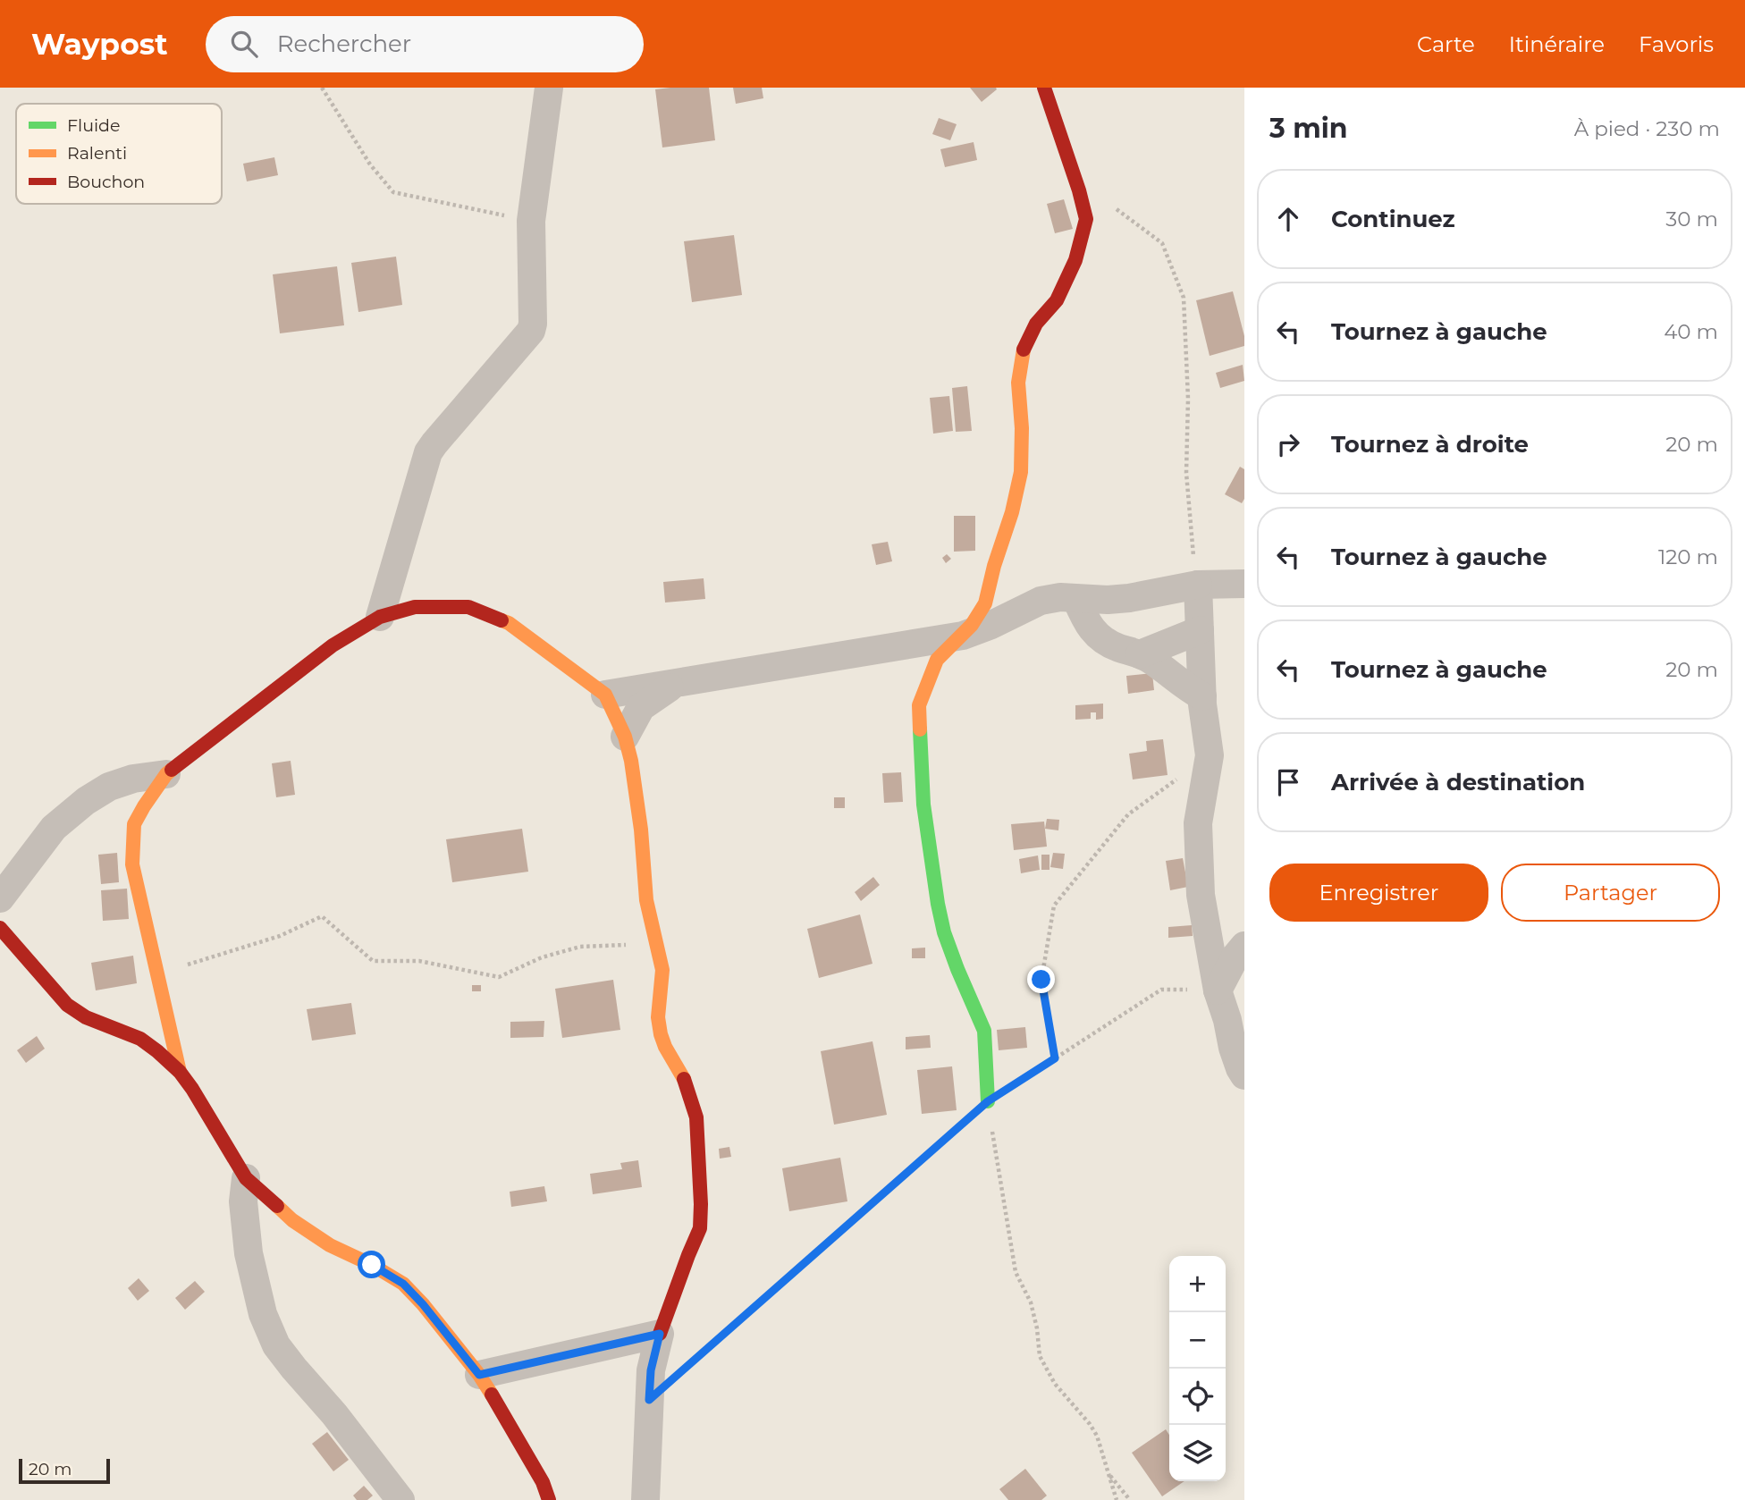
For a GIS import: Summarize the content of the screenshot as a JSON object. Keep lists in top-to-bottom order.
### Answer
{
  "legend": ["Fluide", "Ralenti", "Bouchon"],
  "scale_bar": "20 m",
  "page": {
    "header": "Waypost",
    "search": "Rechercher",
    "nav": ["Carte", "Itinéraire", "Favoris"],
    "heading": ["3 min", "À pied · 230 m"],
    "list": [
      ["Continuez", "30 m"],
      ["Tournez à gauche", "40 m"],
      ["Tournez à droite", "20 m"],
      ["Tournez à gauche", "120 m"],
      ["Tournez à gauche", "20 m"],
      "Arrivée à destination"
    ],
    "buttons": ["Enregistrer", "Partager"],
    "map_buttons": ["+", "−"],
    "scale": "20 m"
  }
}
